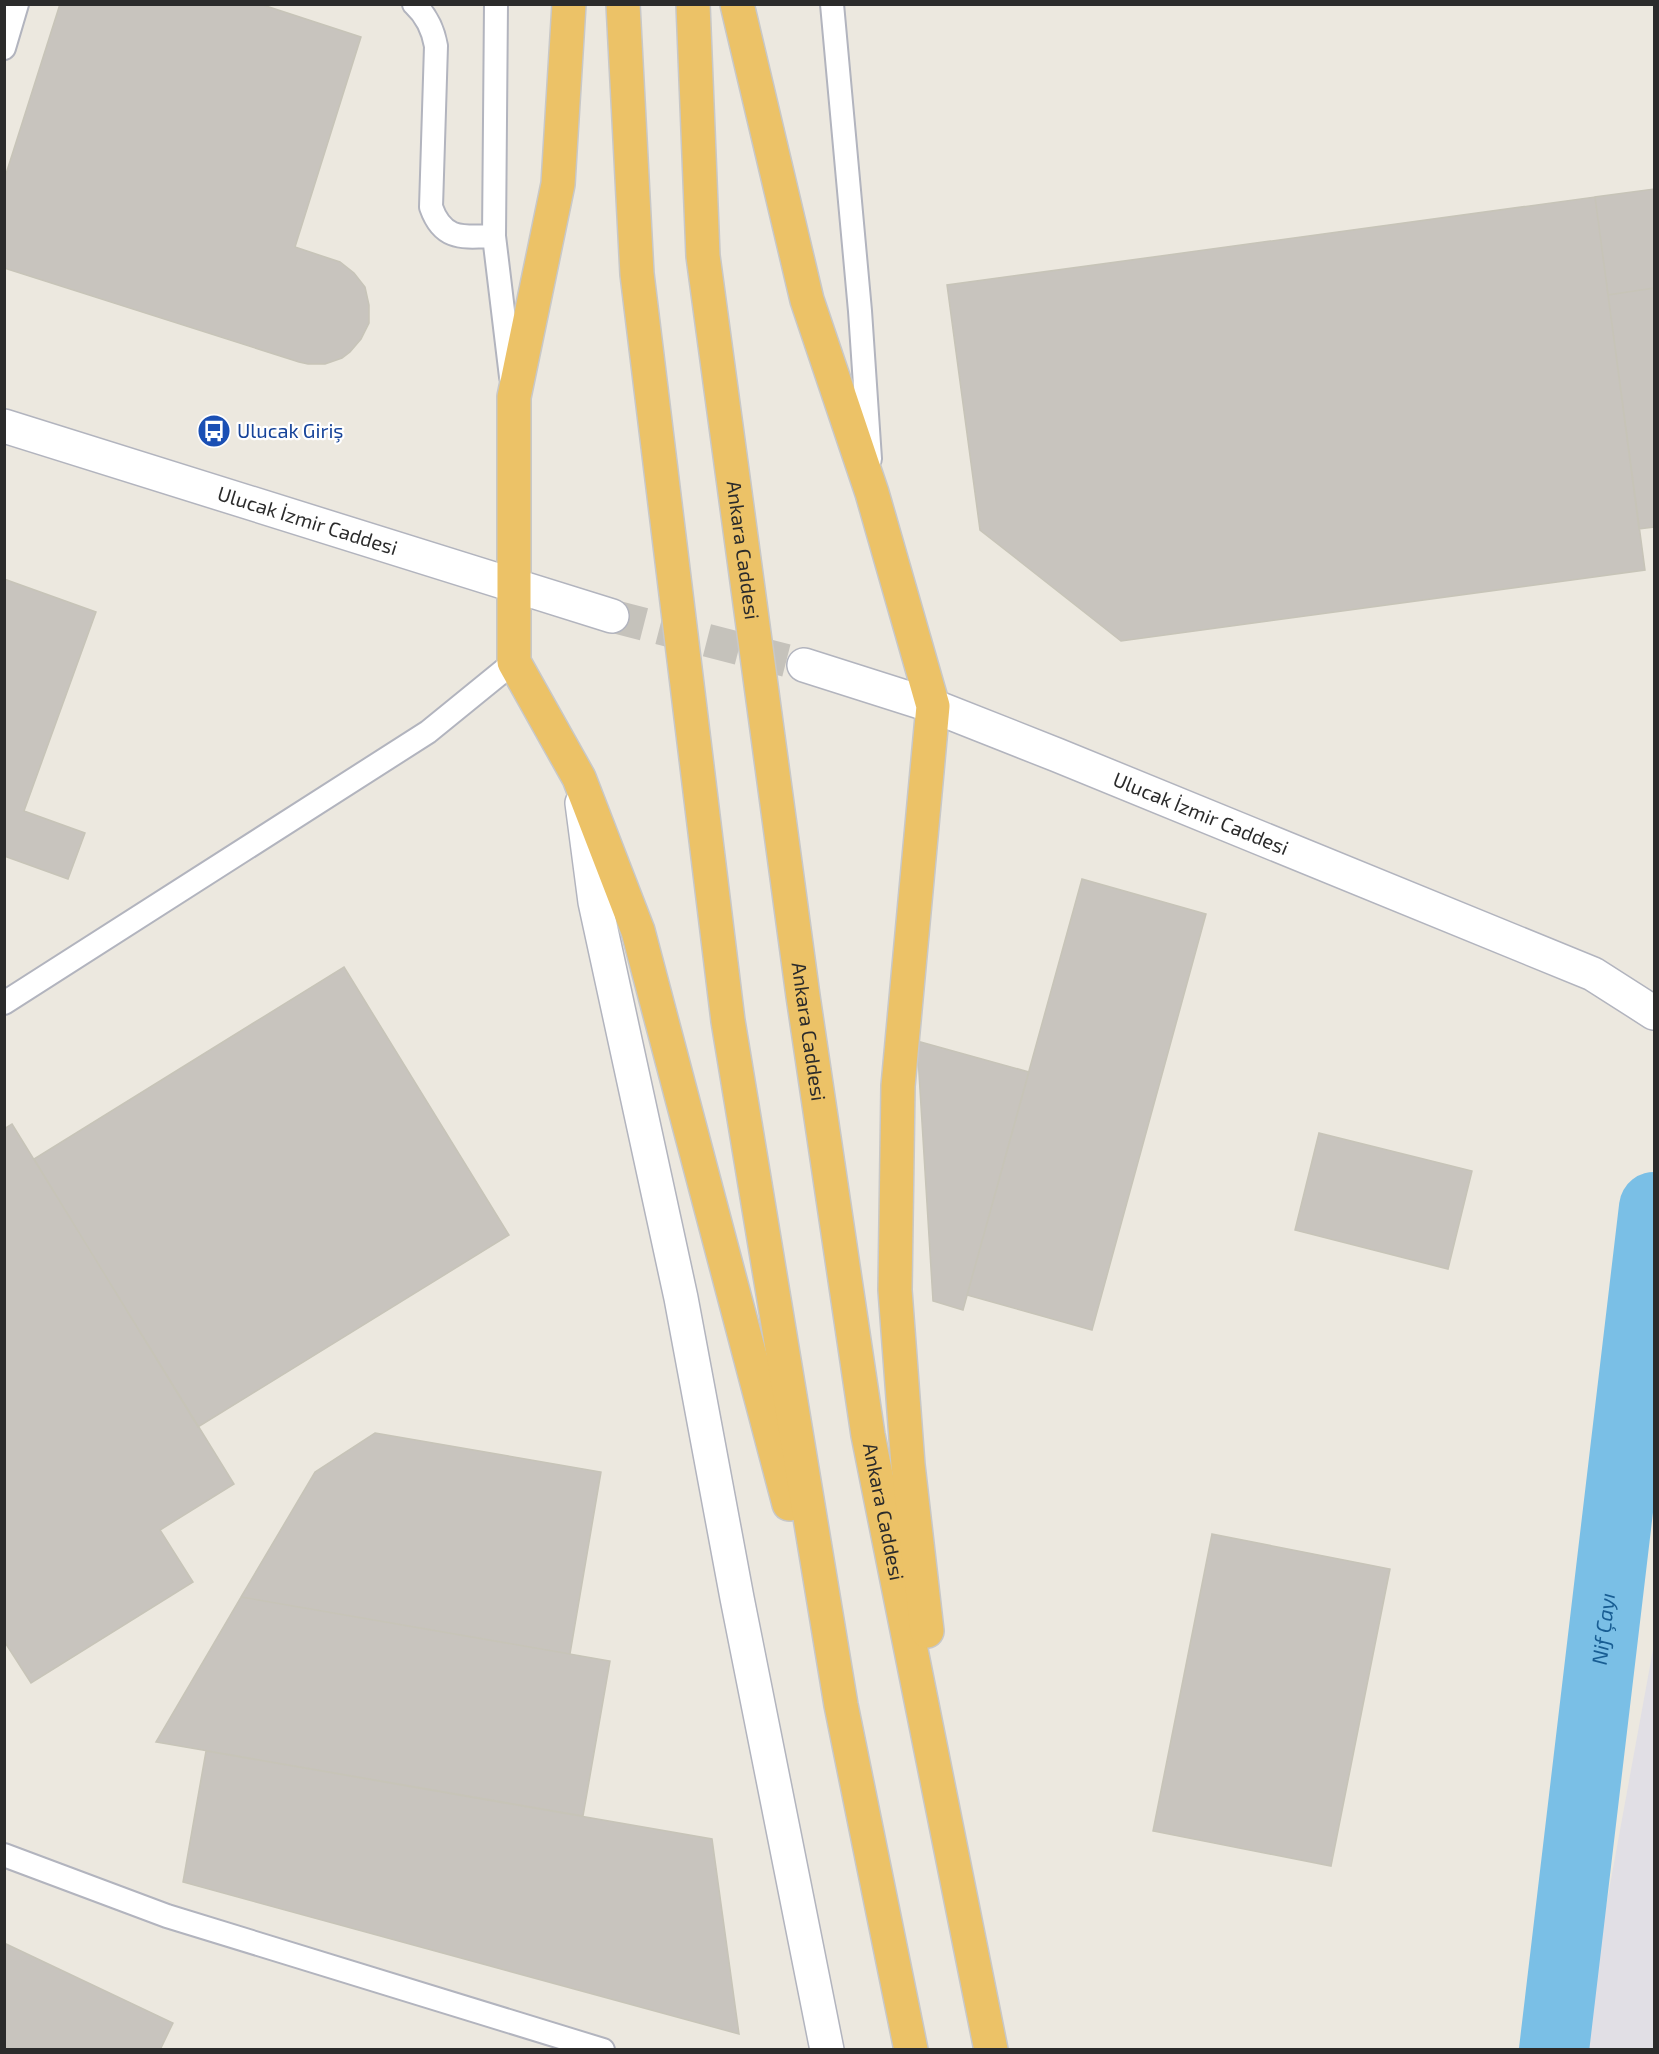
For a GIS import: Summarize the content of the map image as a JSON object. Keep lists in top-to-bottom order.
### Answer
{
  "streets": {
    "highway": ["Ankara Caddesi"],
    "street": ["Ulucak İzmir Caddesi"]
  },
  "water": ["Nif Çayı"],
  "places": {
    "bus stop": ["Ulucak Giriş"]
  }
}
